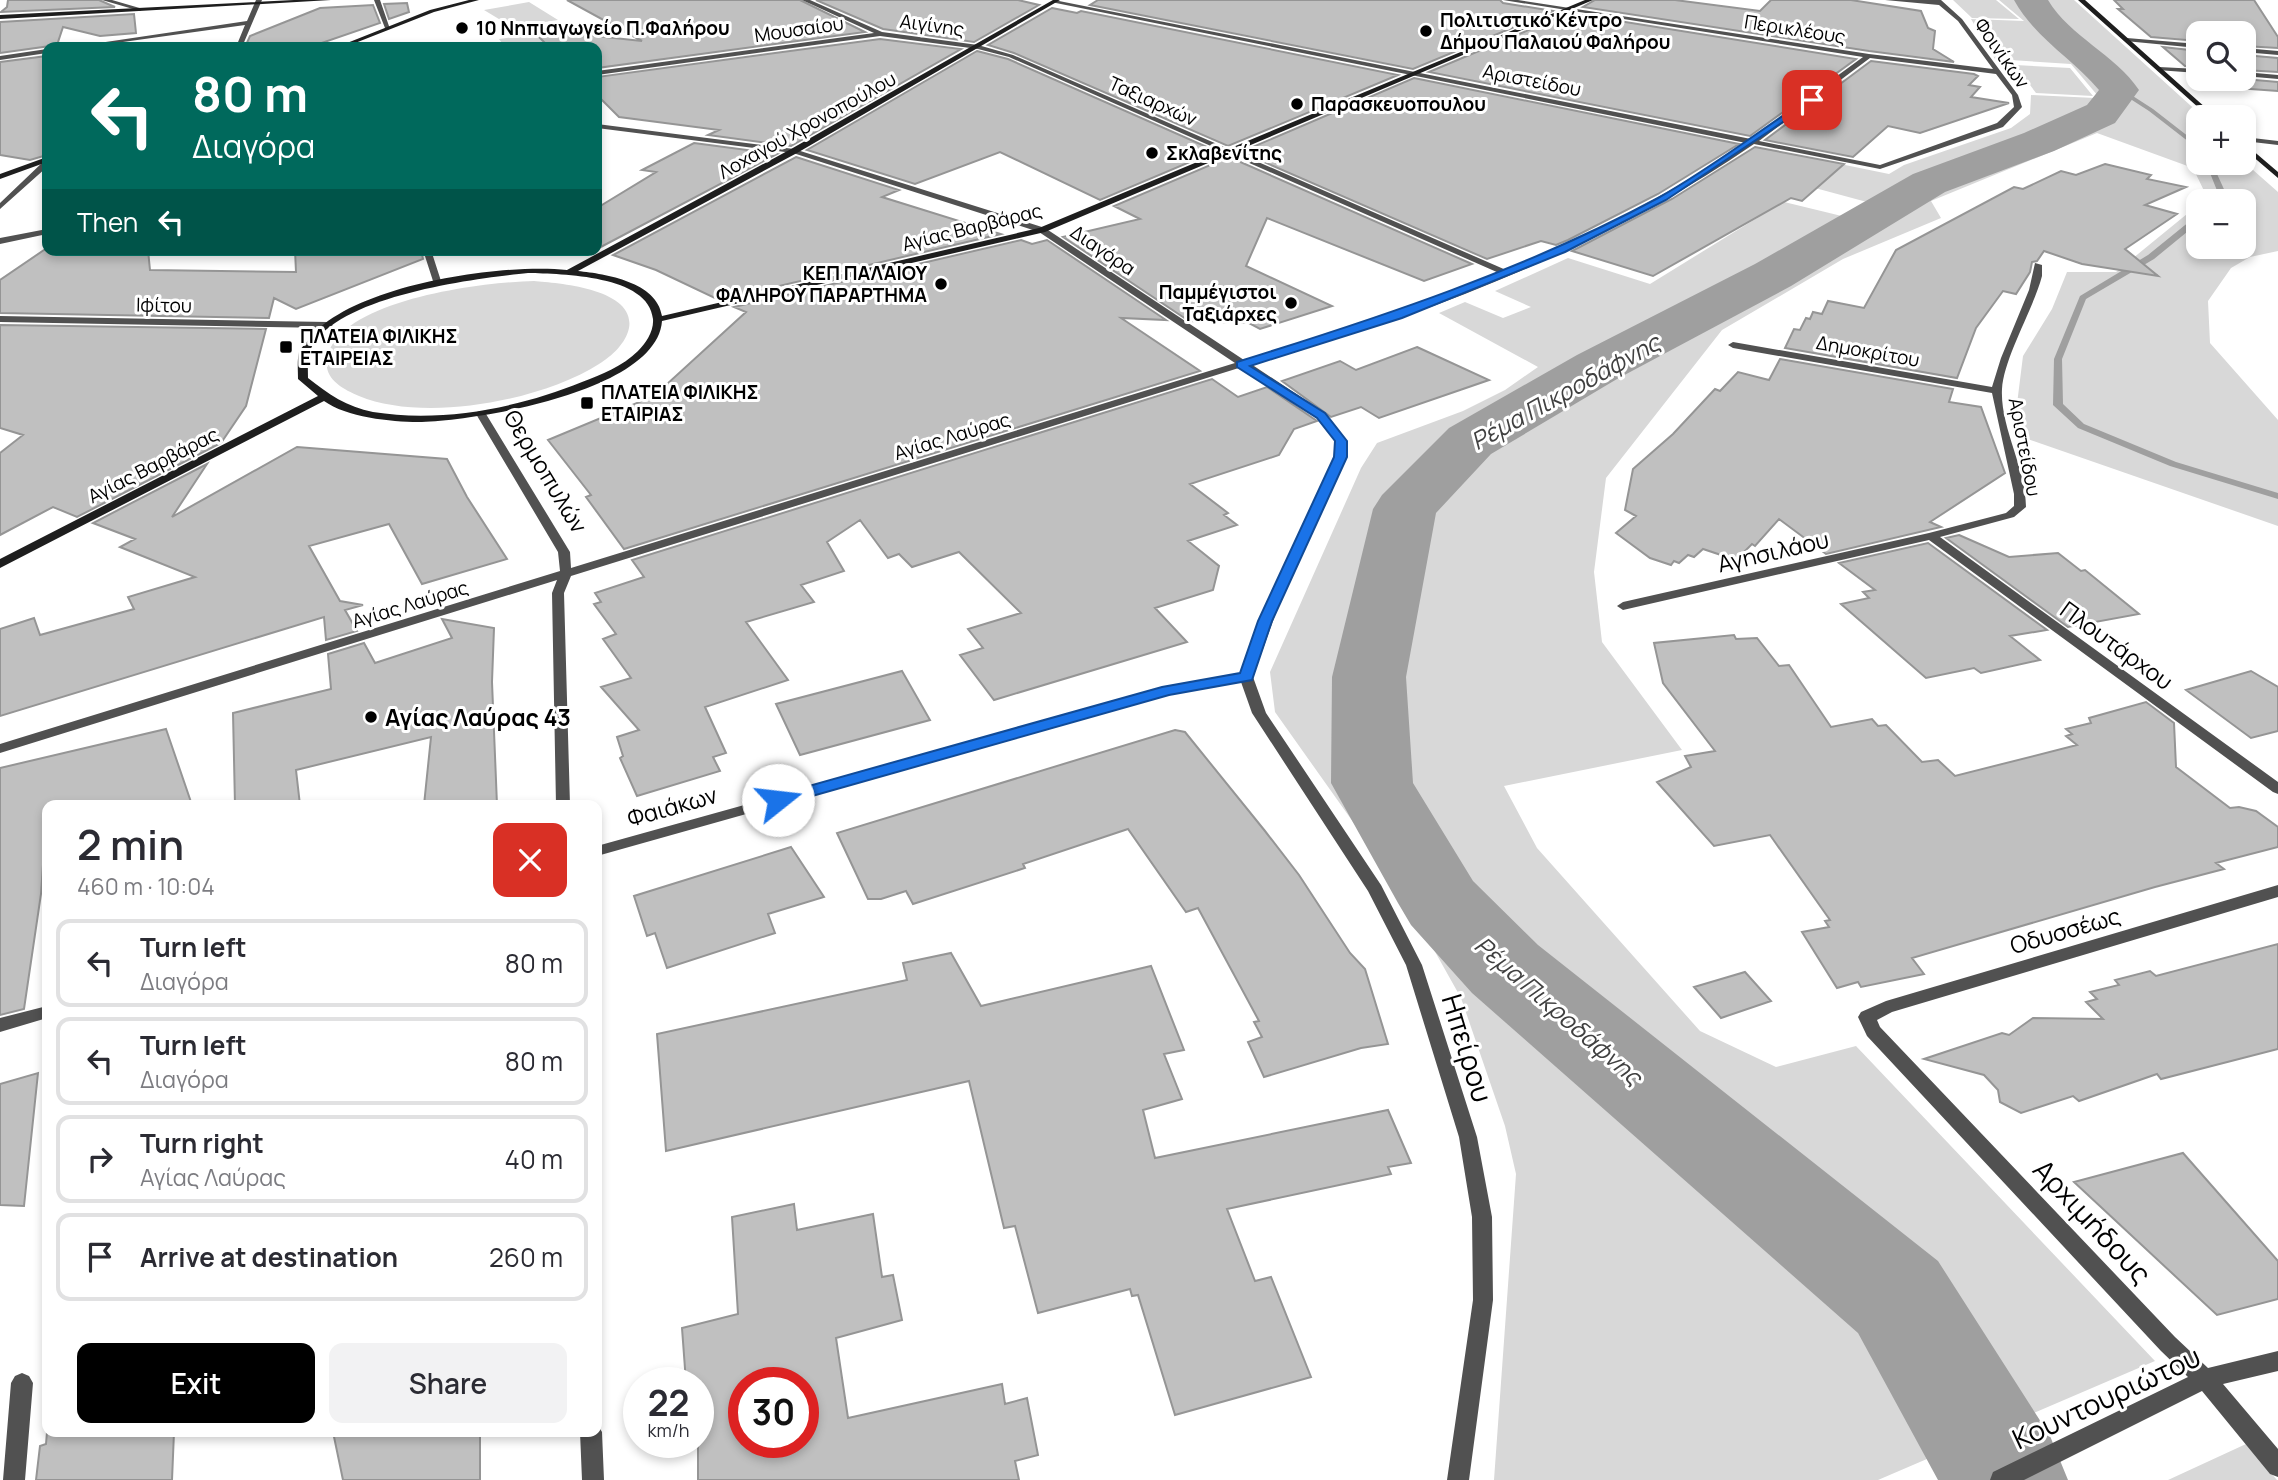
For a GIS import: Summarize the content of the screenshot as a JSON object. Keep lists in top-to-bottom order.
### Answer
{
  "streets": {
    "street": [
      "Αιγίνης",
      "Μουσαίου",
      "Περικλέους",
      "Φοινίκων",
      "Αριστείδου",
      "Ταξιαρχών",
      "Λοχαγού Χρονοπούλου",
      "Αγίας Βαρβάρας",
      "Διαγόρα",
      "Ιφίτου",
      "Δημοκρίτου",
      "Αγίας Λαύρας",
      "Θερμοπυλών",
      "Αγησιλάου",
      "Πλουτάρχου",
      "Φαιάκων",
      "Οδυσσέως",
      "Ηπείρου",
      "Αρχιμήδους",
      "Κουντουριώτου"
    ]
  },
  "crossings": [
    ["Αιγίνης", "Μουσαίου"],
    ["Αιγίνης", "Ταξιαρχών"],
    ["Αιγίνης", "Λοχαγού Χρονοπούλου"],
    ["Περικλέους", "Φοινίκων"],
    ["Περικλέους", "Αγίας Βαρβάρας"],
    ["Περικλέους", "Αγίας Λαύρας"],
    ["Φοινίκων", "Αριστείδου"],
    ["Αριστείδου", "Λοχαγού Χρονοπούλου"],
    ["Αριστείδου", "Αγίας Βαρβάρας"],
    ["Αριστείδου", "Δημοκρίτου"],
    ["Αριστείδου", "Αγίας Λαύρας"],
    ["Αριστείδου", "Αγησιλάου"],
    ["Αριστείδου", "Πλουτάρχου"],
    ["Ταξιαρχών", "Λοχαγού Χρονοπούλου"],
    ["Ταξιαρχών", "Αγίας Βαρβάρας"],
    ["Ταξιαρχών", "Αγίας Λαύρας"],
    ["Λοχαγού Χρονοπούλου", "Διαγόρα"],
    ["Αγίας Βαρβάρας", "Διαγόρα"],
    ["Διαγόρα", "Αγίας Λαύρας"],
    ["Διαγόρα", "Φαιάκων"],
    ["Διαγόρα", "Ηπείρου"],
    ["Αγίας Λαύρας", "Θερμοπυλών"],
    ["Αγησιλάου", "Πλουτάρχου"],
    ["Φαιάκων", "Ηπείρου"],
    ["Οδυσσέως", "Αρχιμήδους"],
    ["Αρχιμήδους", "Κουντουριώτου"]
  ],
  "water": ["Ρέμα Πικροδάφνης"],
  "places": {
    "other": [
      "10 Νηπιαγωγείο Π.Φαλήρου",
      "Πολιτιστικό Κέντρο Δήμου Παλαιού Φαλήρου",
      "Παρασκευοπουλου",
      "Σκλαβενίτης",
      "ΚΕΠ ΠΑΛΑΙΟΥ ΦΑΛΗΡΟΥ ΠΑΡΑΡΤΗΜΑ",
      "Παμμέγιστοι Ταξιάρχες",
      "Αγίας Λαύρας 43"
    ],
    "transit": ["ΠΛΑΤΕΙΑ ΦΙΛΙΚΗΣ ΕΤΑΙΡΕΙΑΣ", "ΠΛΑΤΕΙΑ ΦΙΛΙΚΗΣ ΕΤΑΙΡΙΑΣ"]
  },
  "page": {
    "map_buttons": ["+", "−"],
    "turn": ["80 m", "Διαγόρα"],
    "then": "Then",
    "heading": ["2 min", "460 m · 10:04"],
    "list": [
      {
        "name": "Turn left",
        "note": "Διαγόρα",
        "value": "80 m"
      },
      {
        "name": "Turn left",
        "note": "Διαγόρα",
        "value": "80 m"
      },
      {
        "name": "Turn right",
        "note": "Αγίας Λαύρας",
        "value": "40 m"
      },
      {
        "name": "Arrive at destination",
        "value": "260 m"
      }
    ],
    "buttons": ["Exit", "Share"],
    "speed": "22 km/h",
    "limit": "30"
  }
}
